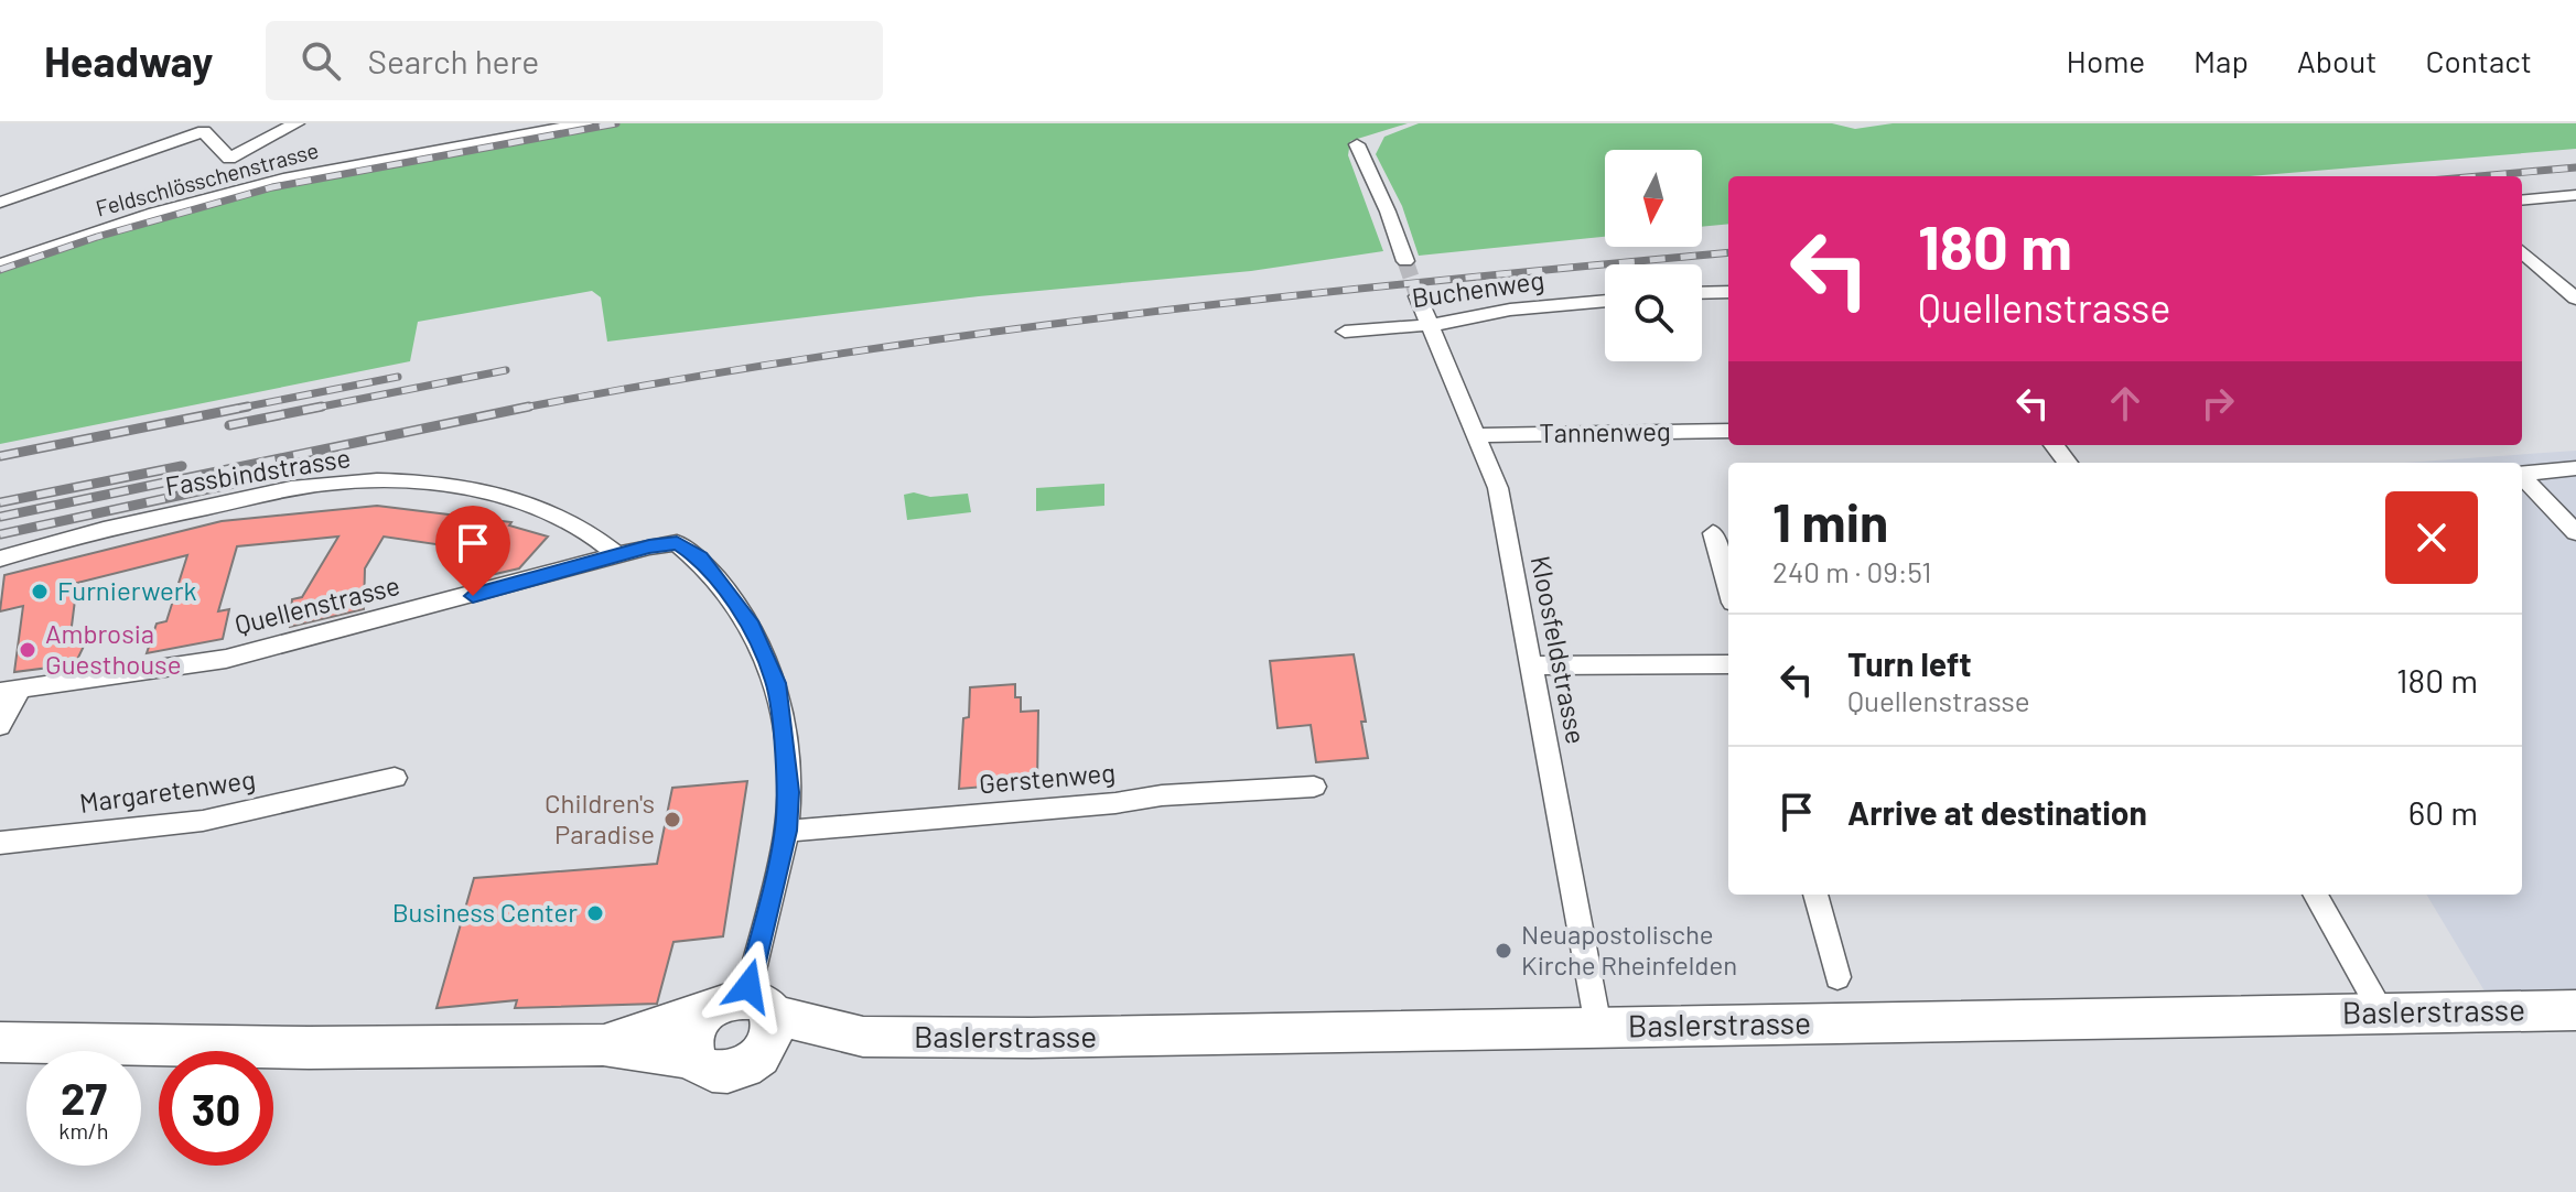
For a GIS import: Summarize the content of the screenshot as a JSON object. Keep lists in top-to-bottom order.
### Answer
{
  "streets": {
    "main road": ["Baslerstrasse"],
    "street": [
      "Feldschlösschenstrasse",
      "Buchenweg",
      "Tannenweg",
      "Fassbindstrasse",
      "Quellenstrasse",
      "Kloosfeldstrasse",
      "Gerstenweg",
      "Margaretenweg"
    ]
  },
  "crossings": [
    ["Buchenweg", "Kloosfeldstrasse"],
    ["Tannenweg", "Kloosfeldstrasse"],
    ["Fassbindstrasse", "Quellenstrasse"],
    ["Quellenstrasse", "Gerstenweg"],
    ["Quellenstrasse", "Baslerstrasse"],
    ["Kloosfeldstrasse", "Baslerstrasse"]
  ],
  "places": [
    "Furnierwerk",
    "Ambrosia Guesthouse",
    "Children's Paradise",
    "Business Center",
    "Neuapostolische Kirche Rheinfelden"
  ],
  "north": "bottom",
  "page": {
    "header": "Headway",
    "search": "Search here",
    "nav": [
      "Home",
      "Map",
      "About",
      "Contact"
    ],
    "turn": ["180 m", "Quellenstrasse"],
    "heading": ["1 min", "240 m · 09:51"],
    "list": [
      {
        "name": "Turn left",
        "note": "Quellenstrasse",
        "value": "180 m"
      },
      {
        "name": "Arrive at destination",
        "value": "60 m"
      }
    ],
    "speed": "27 km/h",
    "limit": "30"
  }
}
